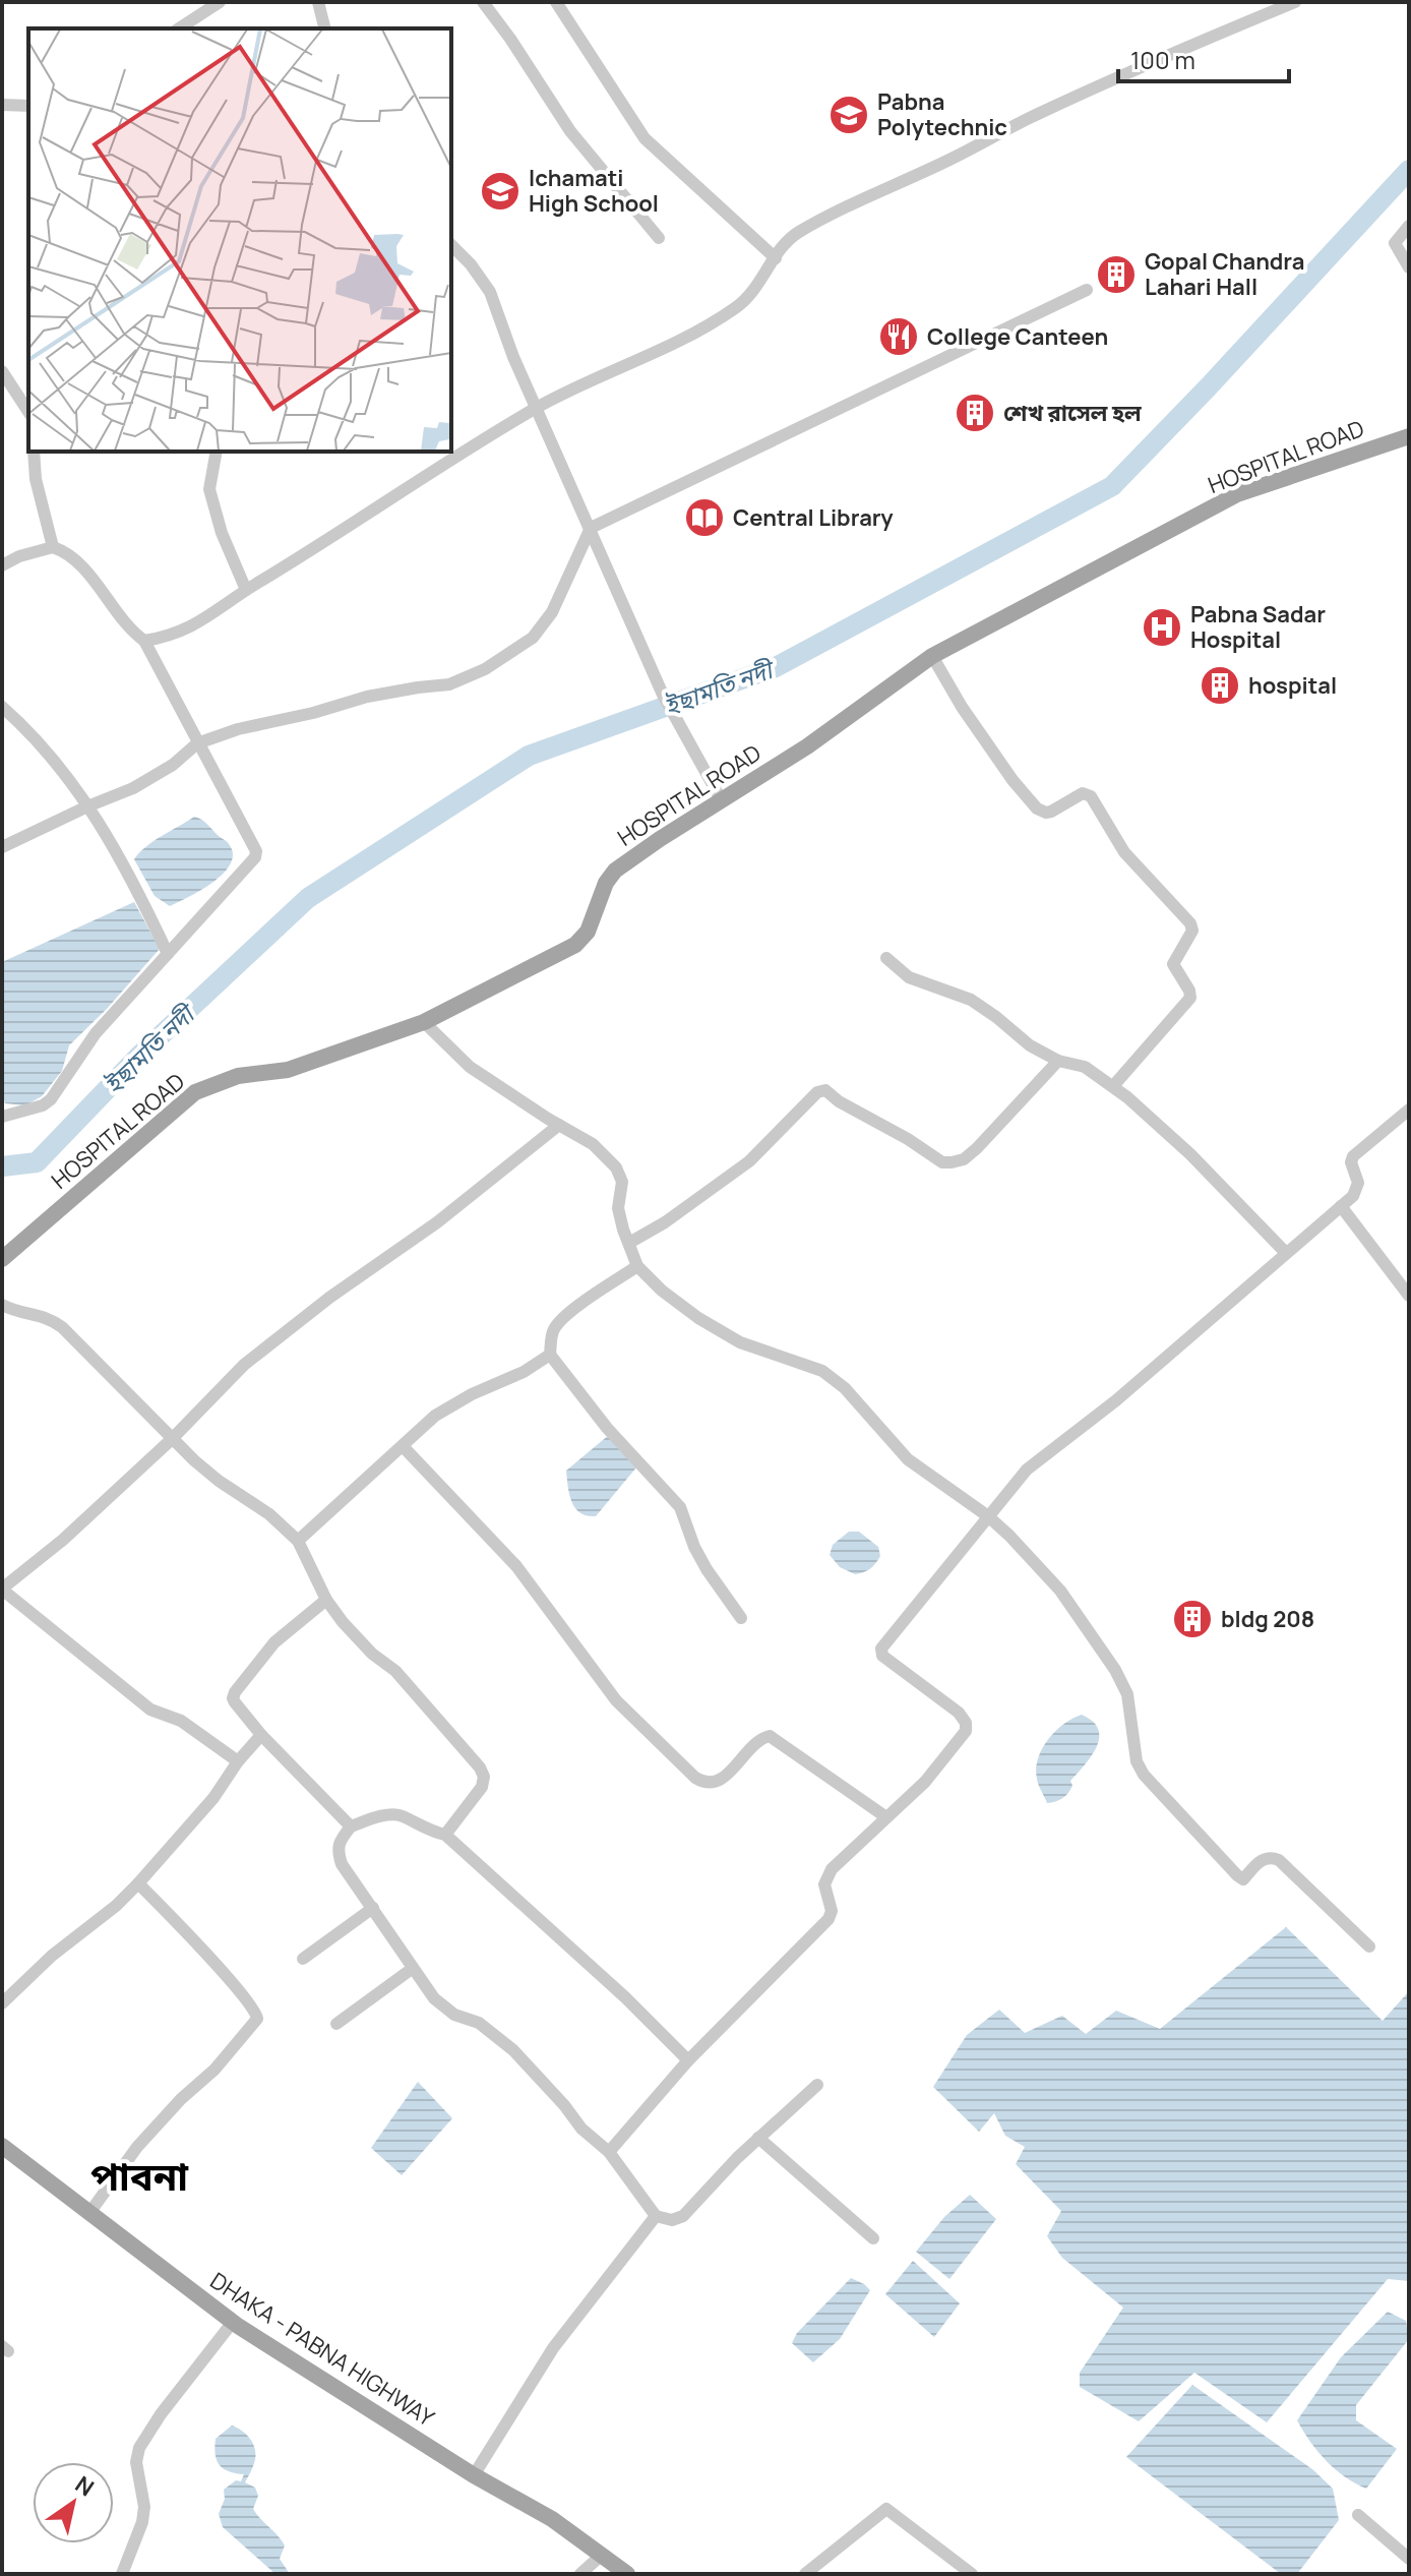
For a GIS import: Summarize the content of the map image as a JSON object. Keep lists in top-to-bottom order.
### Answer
{
  "streets": {
    "main road": ["HOSPITAL ROAD", "DHAKA - PABNA HIGHWAY"]
  },
  "districts": ["পাবনা"],
  "water": ["ইছামতি নদী"],
  "places": {
    "school or university": ["Pabna Polytechnic", "Ichamati High School"],
    "building": [
      "Gopal Chandra Lahari Hall",
      "শেখ রাসেল হল",
      "hospital",
      "bldg 208"
    ],
    "restaurant": ["College Canteen"],
    "library": ["Central Library"],
    "hospital": ["Pabna Sadar Hospital"]
  },
  "scale_bar": "100 m",
  "north": "top right"
}
